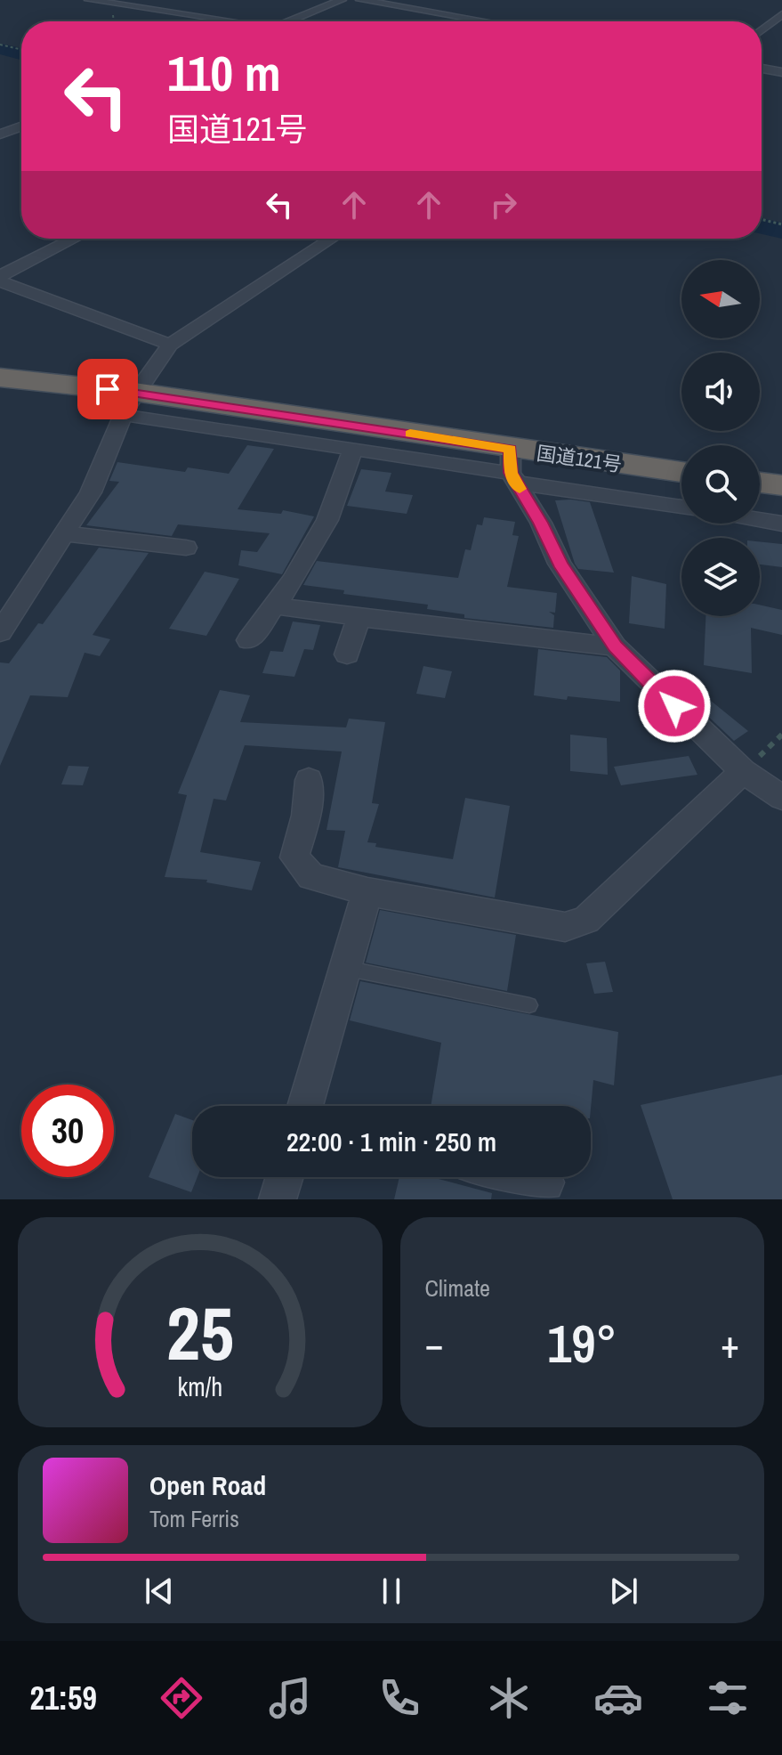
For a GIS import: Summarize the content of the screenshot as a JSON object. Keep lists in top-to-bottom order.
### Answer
{
  "streets": {
    "highway": ["国道121号"]
  },
  "north": "left",
  "page": {
    "turn": ["110 m", "国道121号"],
    "limit": "30",
    "trip": "22:00 · 1 min · 250 m",
    "tile": "Climate",
    "heat": ["−", "19°", "+"],
    "song": ["Open Road", "Tom Ferris"],
    "tabs": "21:59",
    "gauge": ["25", "km/h"]
  }
}
